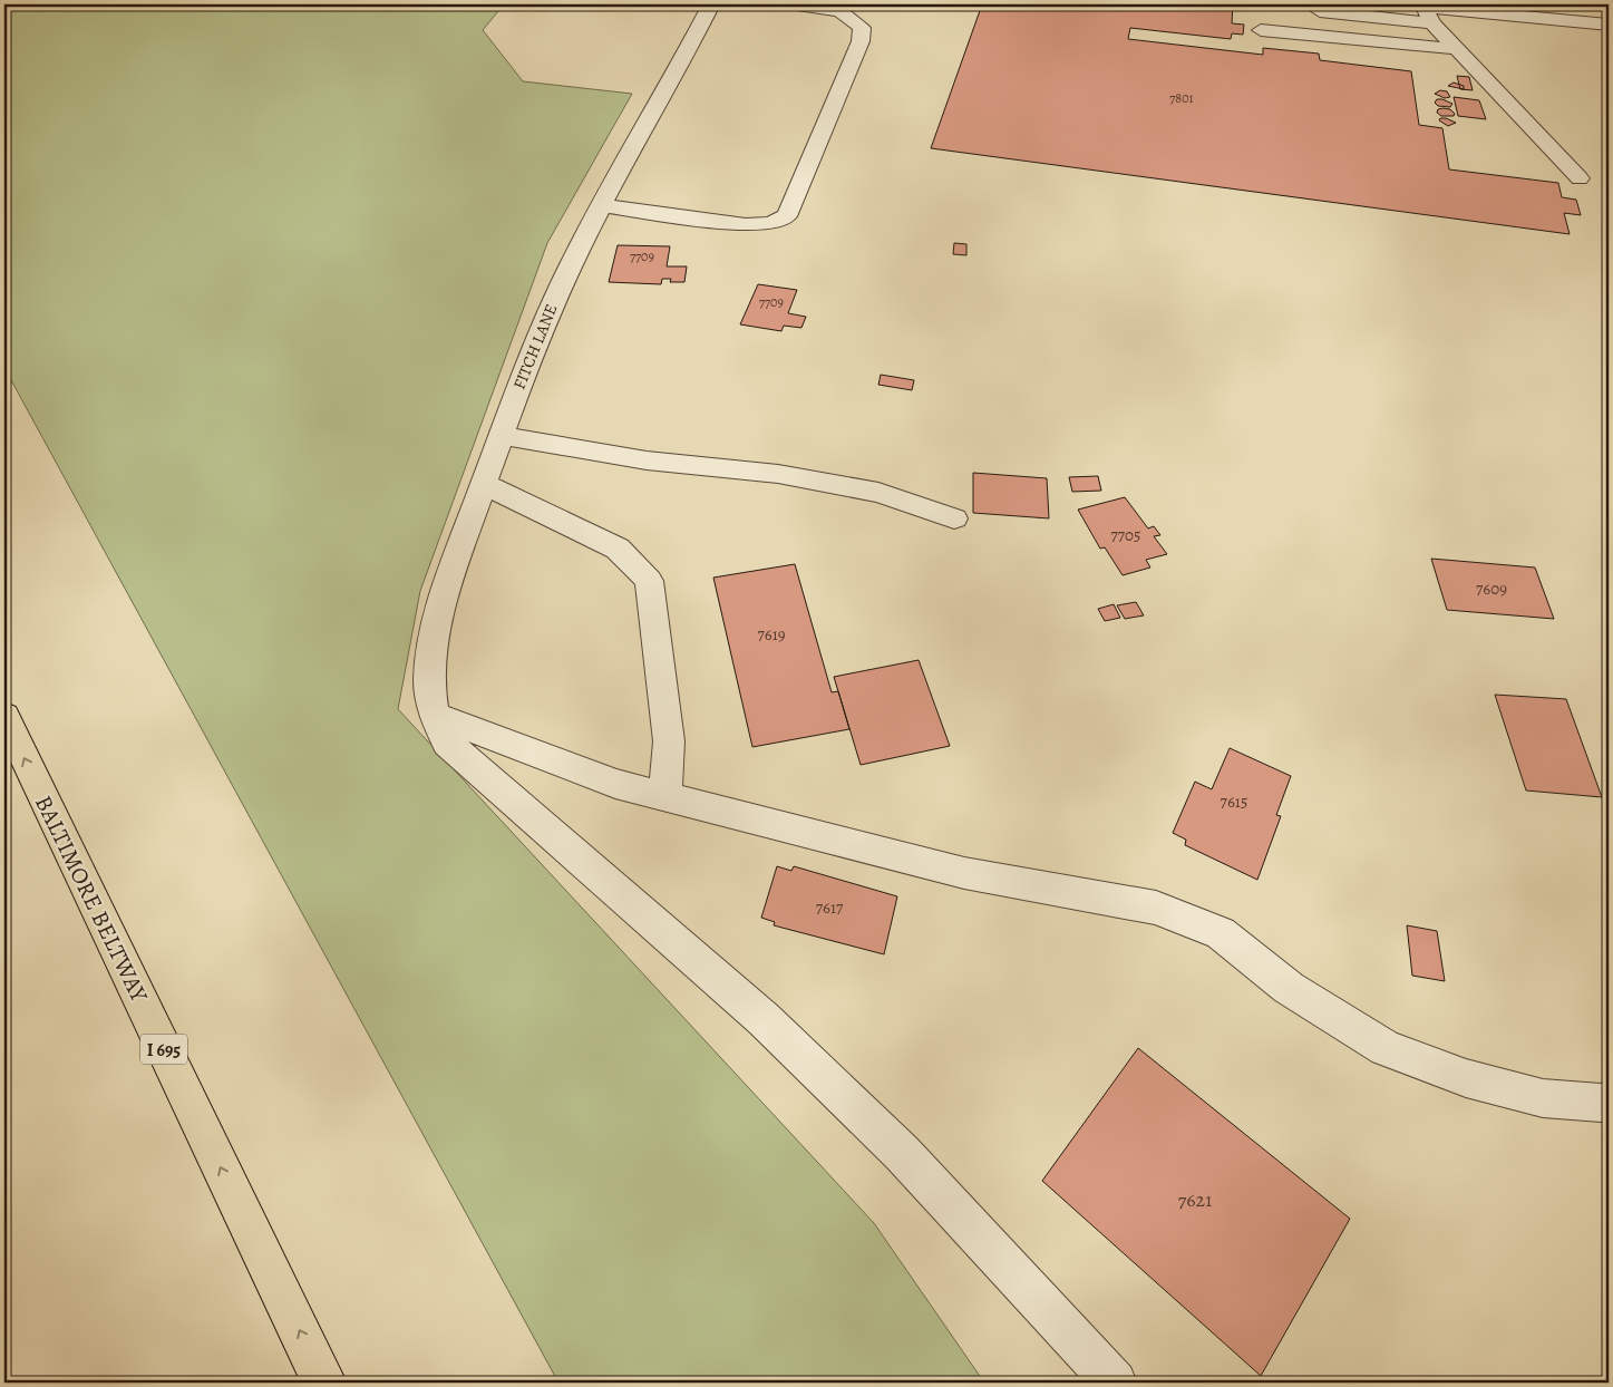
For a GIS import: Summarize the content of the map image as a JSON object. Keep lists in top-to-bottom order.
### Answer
{
  "streets": {
    "highway": ["BALTIMORE BELTWAY", "I 695"],
    "street": ["FITCH LANE"]
  },
  "one_way": ["BALTIMORE BELTWAY"],
  "house_numbers": [
    "7801",
    "7709",
    "7709",
    "7705",
    "7609",
    "7619",
    "7615",
    "7617",
    "7621"
  ]
}
